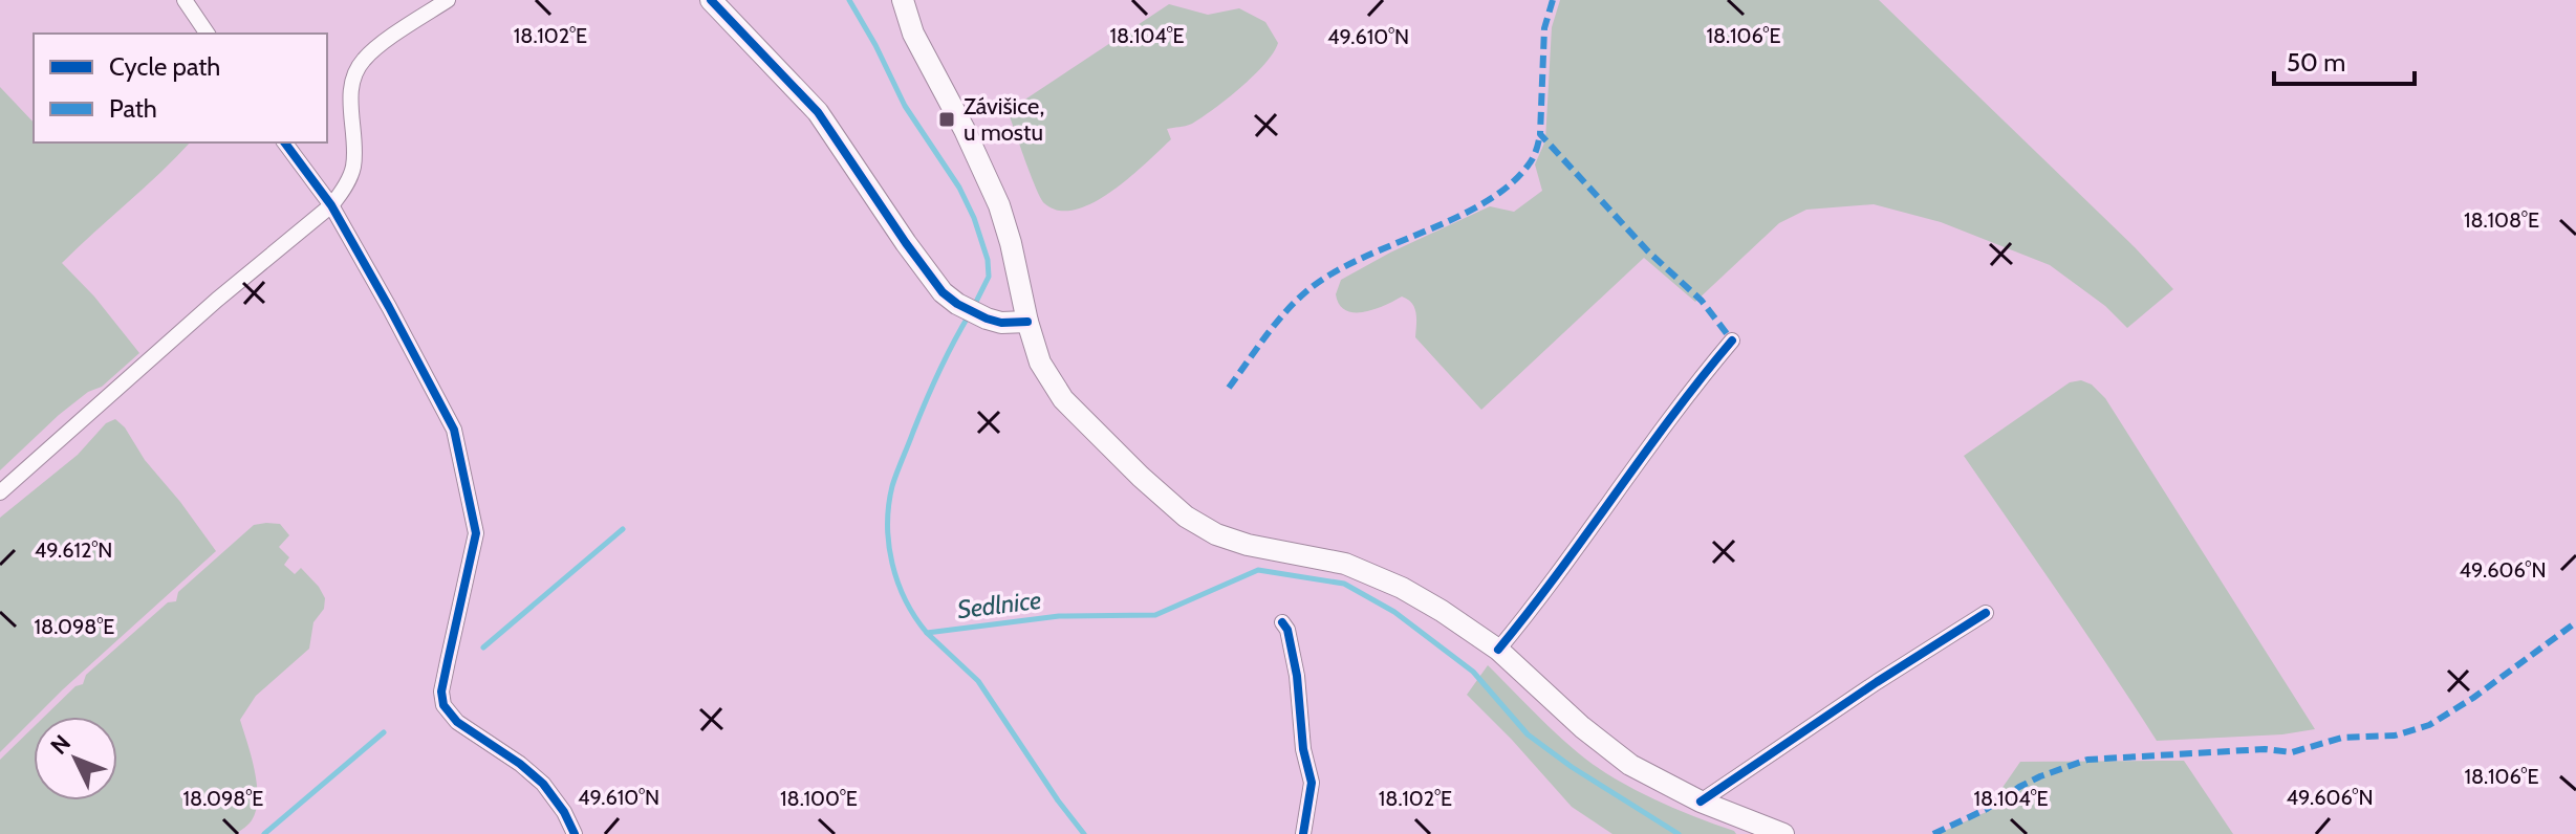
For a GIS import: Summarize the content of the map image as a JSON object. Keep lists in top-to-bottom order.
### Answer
{
  "water": ["Sedlnice"],
  "places": {
    "transit": ["Závišice, u mostu"]
  },
  "legend": ["Cycle path", "Path"],
  "scale_bar": "50 m",
  "north": "top left",
  "coordinates": [
    "18.102°E",
    "18.104°E",
    "18.106°E",
    "49.610°N",
    "18.108°E",
    "49.612°N",
    "49.606°N",
    "18.098°E",
    "18.100°E"
  ]
}
